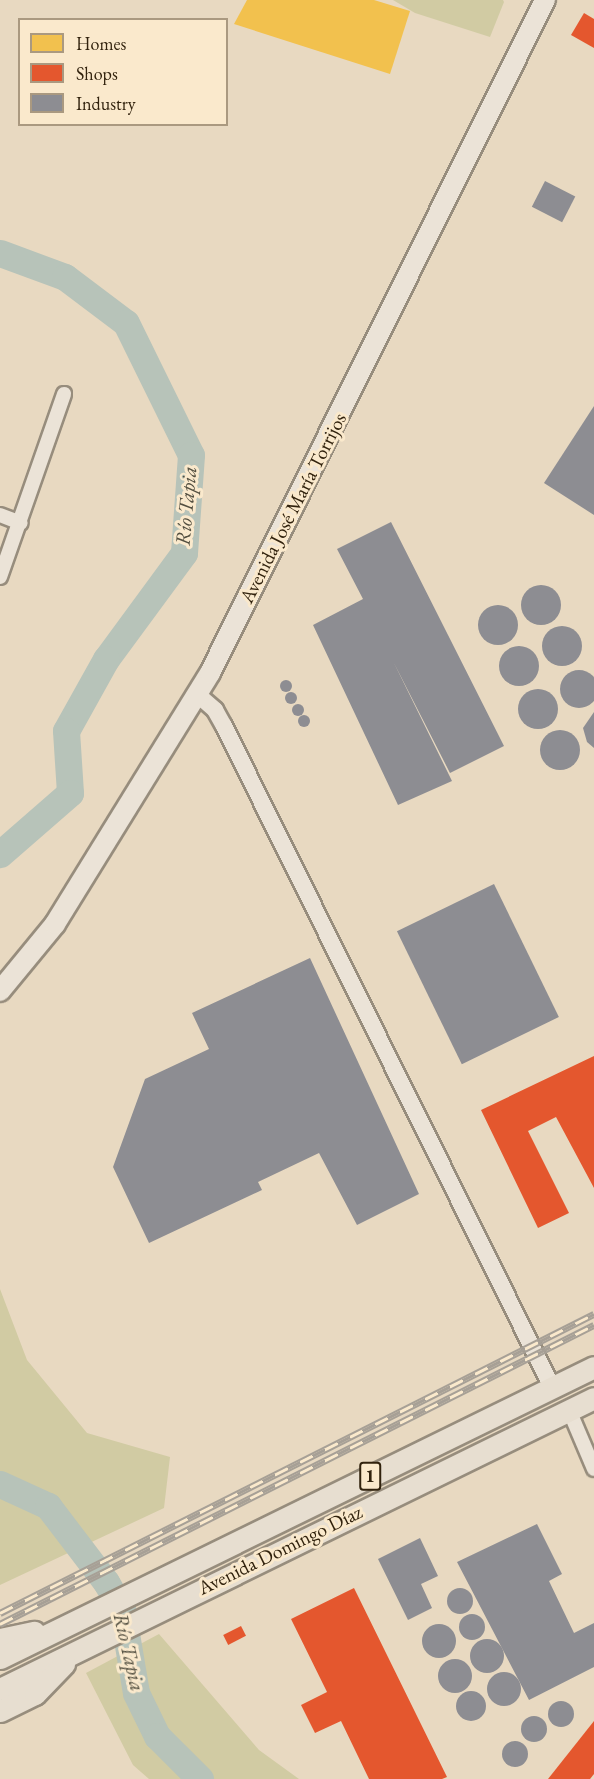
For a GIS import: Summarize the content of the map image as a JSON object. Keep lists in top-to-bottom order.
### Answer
{
  "streets": {
    "main road": ["Avenida José María Torrijos", "1", "Avenida Domingo Díaz"]
  },
  "water": ["Río Tapia"],
  "legend": ["Homes", "Shops", "Industry"]
}
